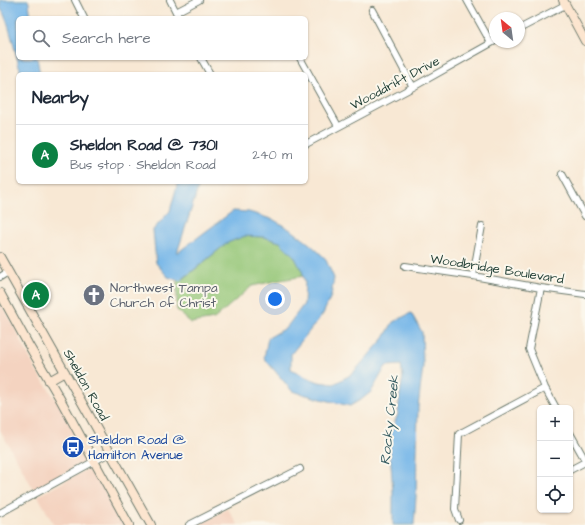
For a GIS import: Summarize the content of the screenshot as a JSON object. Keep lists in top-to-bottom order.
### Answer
{
  "streets": {
    "main road": ["Sheldon Road"],
    "street": ["Wooddrift Drive", "Woodbridge Boulevard"]
  },
  "water": ["Rocky Creek"],
  "places": {
    "church": ["Northwest Tampa Church of Christ"],
    "bus stop": ["Sheldon Road @ Hamilton Avenue"]
  },
  "north": "top left",
  "page": {
    "search": "Search here",
    "heading": "Nearby",
    "list": [
      {
        "mark": "A",
        "name": "Sheldon Road @ 7301",
        "note": "Bus stop · Sheldon Road",
        "value": "240 m"
      }
    ],
    "pins": "A",
    "map_buttons": ["+", "−"]
  }
}
